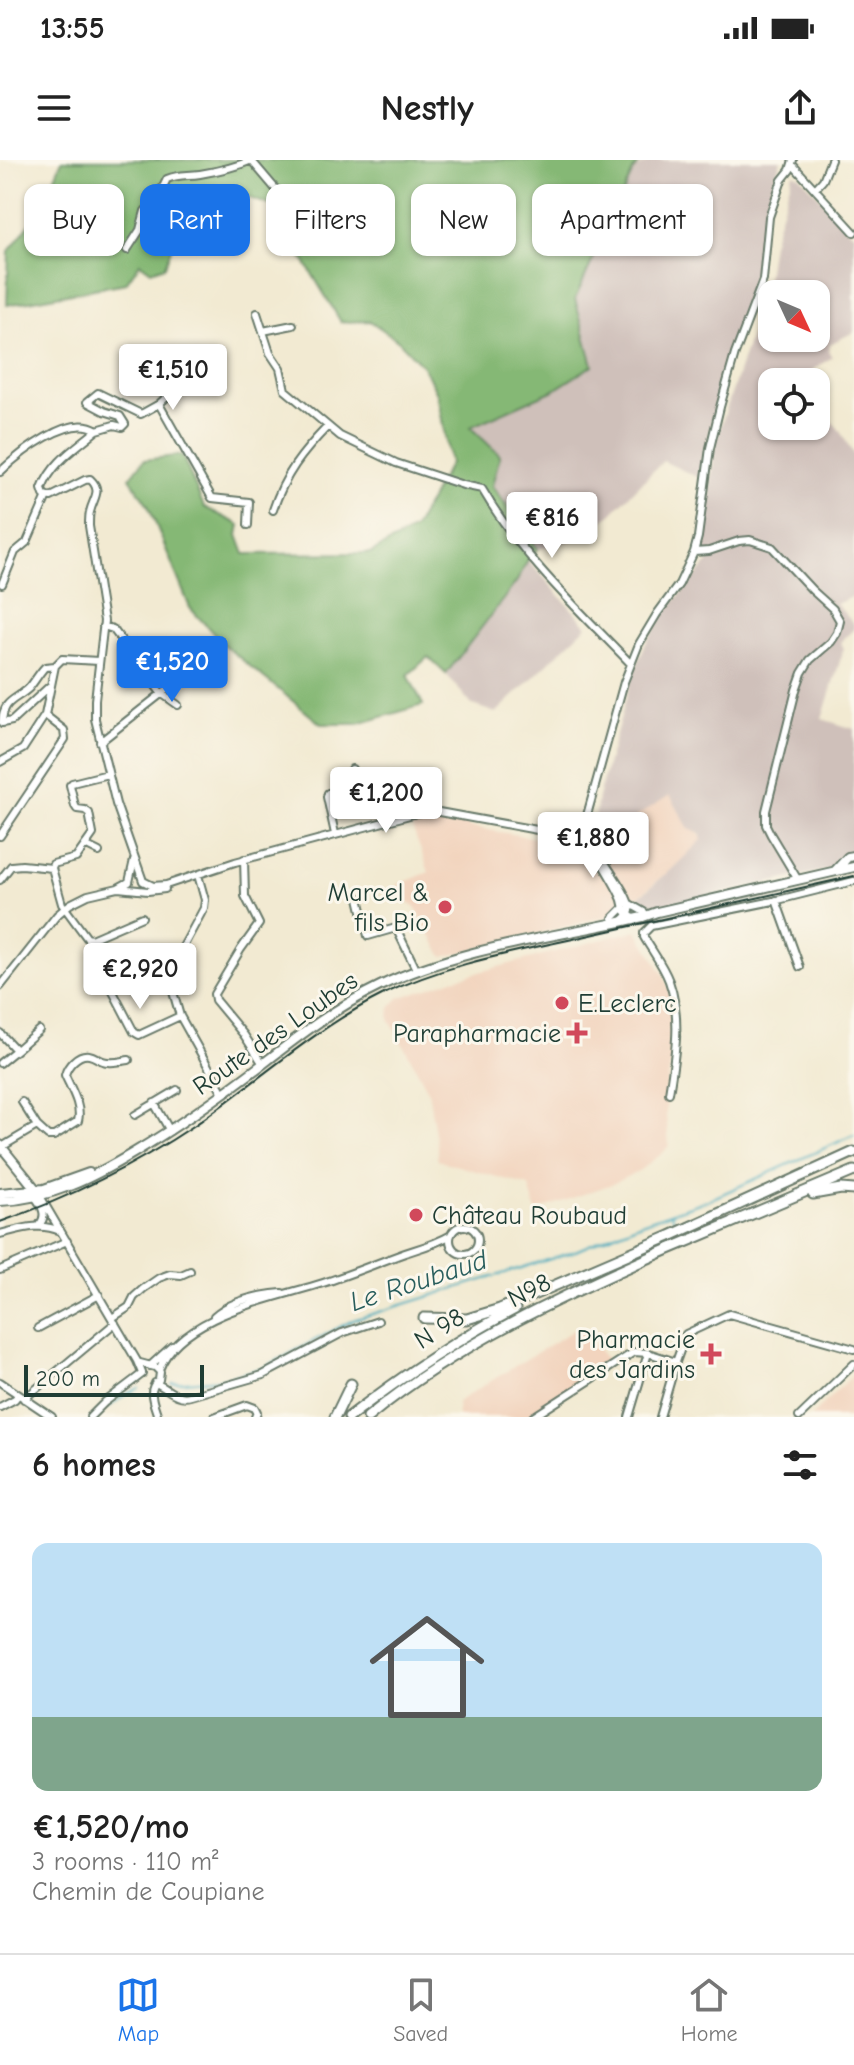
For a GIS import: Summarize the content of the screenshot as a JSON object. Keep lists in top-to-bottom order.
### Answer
{
  "streets": {
    "highway": ["N98", "N 98"],
    "main road": ["Route des Loubes"]
  },
  "water": ["Le Roubaud"],
  "places": {
    "other": ["Marcel & fils Bio", "E.Leclerc", "Château Roubaud"],
    "health": ["Parapharmacie", "Pharmacie des Jardins"]
  },
  "scale_bar": "200 m",
  "north": "bottom right",
  "page": {
    "status": "13:55",
    "header": "Nestly",
    "chip": [
      "Buy",
      "Rent",
      "Filters",
      "New",
      "Apartment"
    ],
    "price": [
      "€1,510",
      "€816",
      "€1,520",
      "€1,200",
      "€1,880",
      "€2,920"
    ],
    "scale": "200 m",
    "heading": "6 homes",
    "list": [
      {
        "name": "€1,520/mo",
        "note": "3 rooms · 110 m² · Chemin de Coupiane"
      }
    ],
    "tabs": ["Map", "Saved", "Home"]
  }
}
